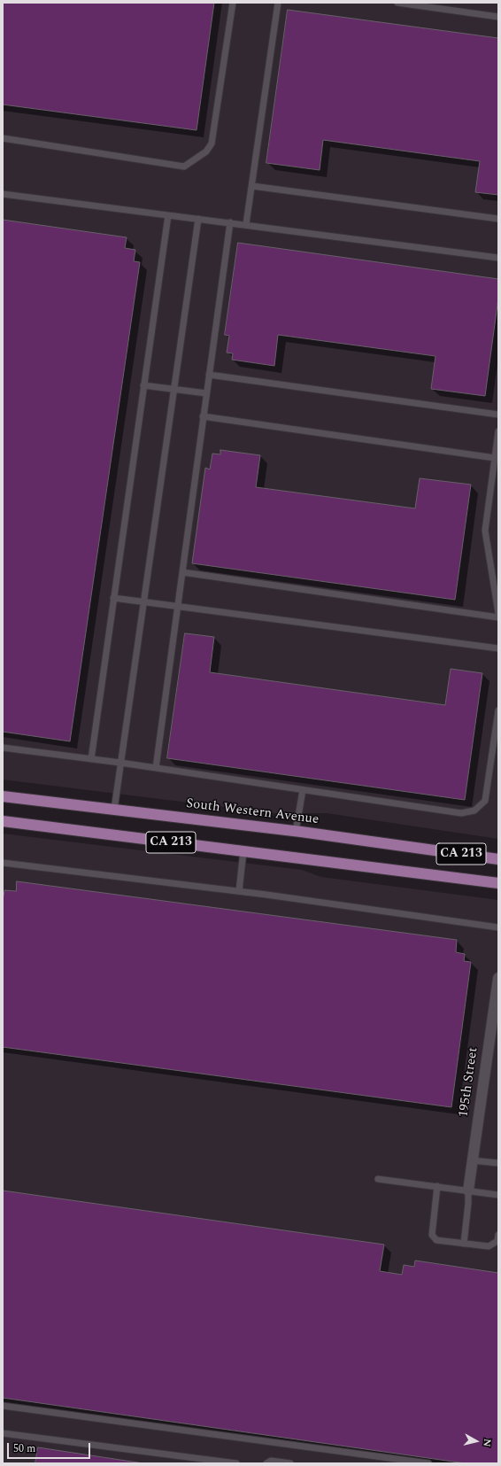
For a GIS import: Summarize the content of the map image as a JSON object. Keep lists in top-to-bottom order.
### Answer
{
  "streets": {
    "main road": ["South Western Avenue", "CA 213"],
    "street": ["195th Street"]
  },
  "scale_bar": "50 m",
  "north": "right"
}
